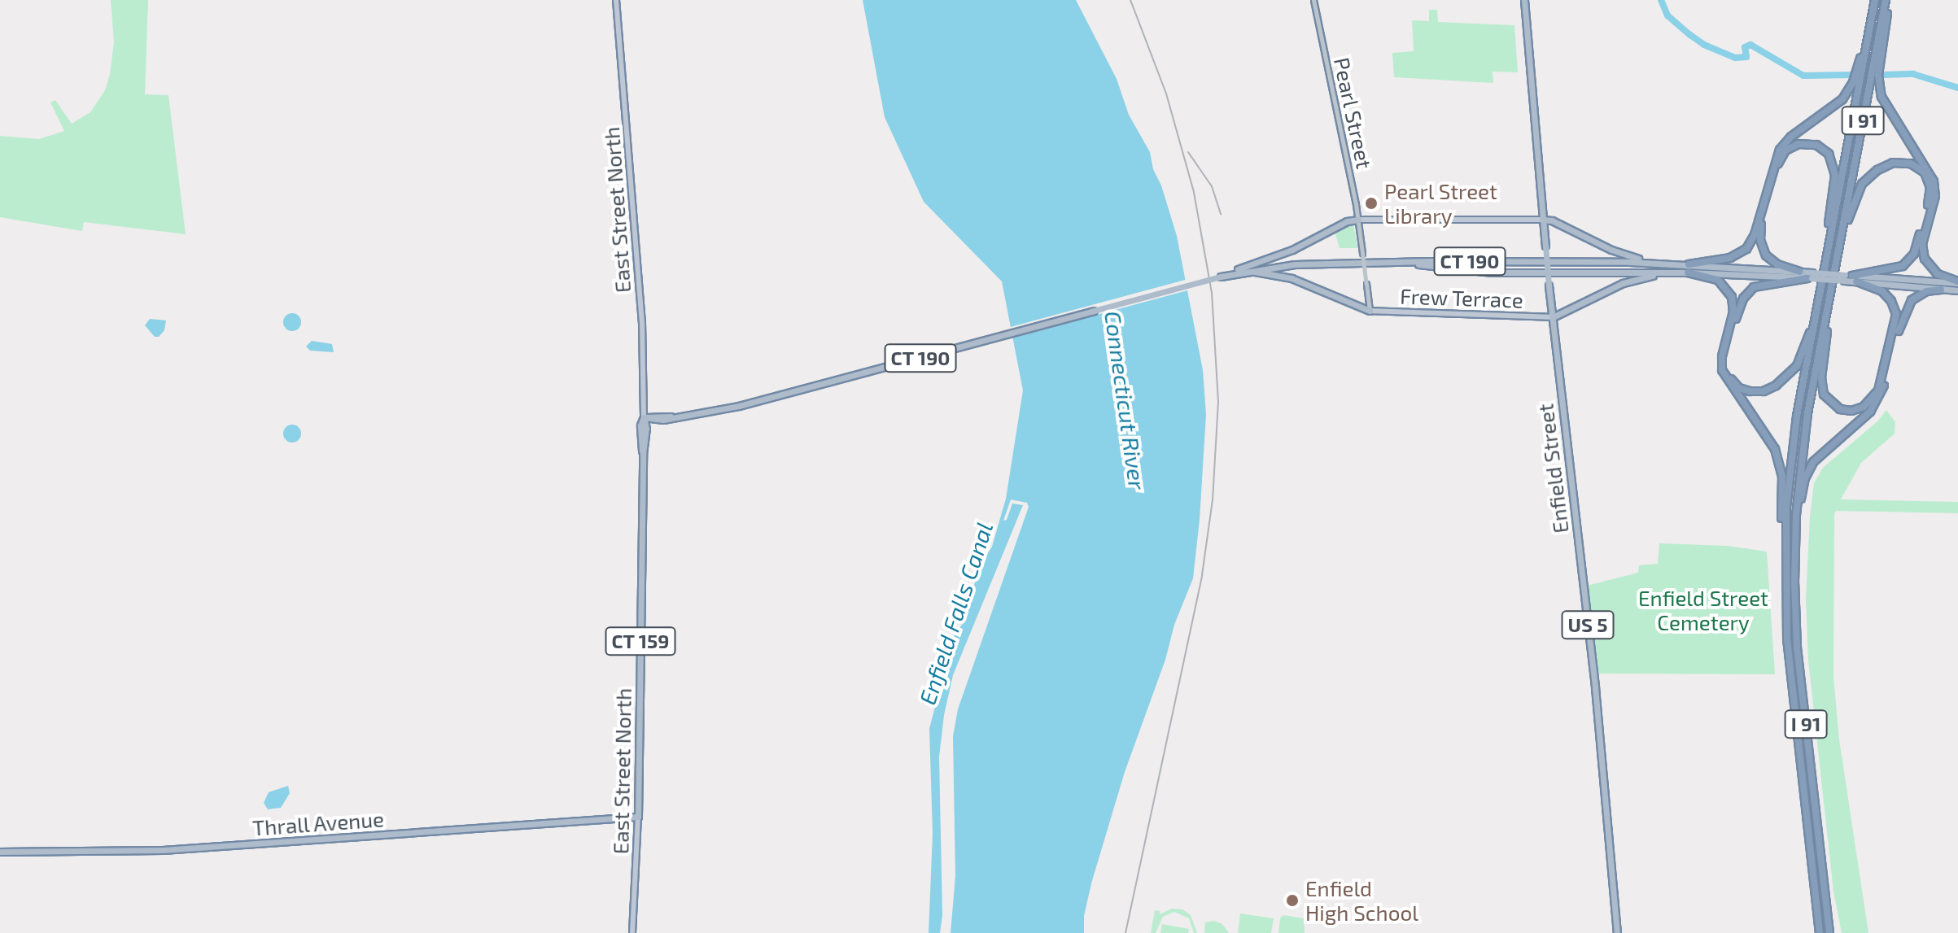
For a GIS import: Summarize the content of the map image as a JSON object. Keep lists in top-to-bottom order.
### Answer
{
  "streets": {
    "highway": ["I 91"],
    "main road": [
      "East Street North",
      "CT 190",
      "Frew Terrace",
      "Enfield Street",
      "US 5",
      "CT 159",
      "Thrall Avenue"
    ],
    "street": ["Pearl Street"]
  },
  "crossings": [
    ["Pearl Street", "Frew Terrace"],
    ["East Street North", "CT 190"],
    ["East Street North", "Thrall Avenue"],
    ["Frew Terrace", "Enfield Street"]
  ],
  "water": ["Connecticut River", "Enfield Falls Canal"],
  "parks": ["Enfield Street Cemetery"],
  "places": ["Pearl Street Library", "Enfield High School"]
}
